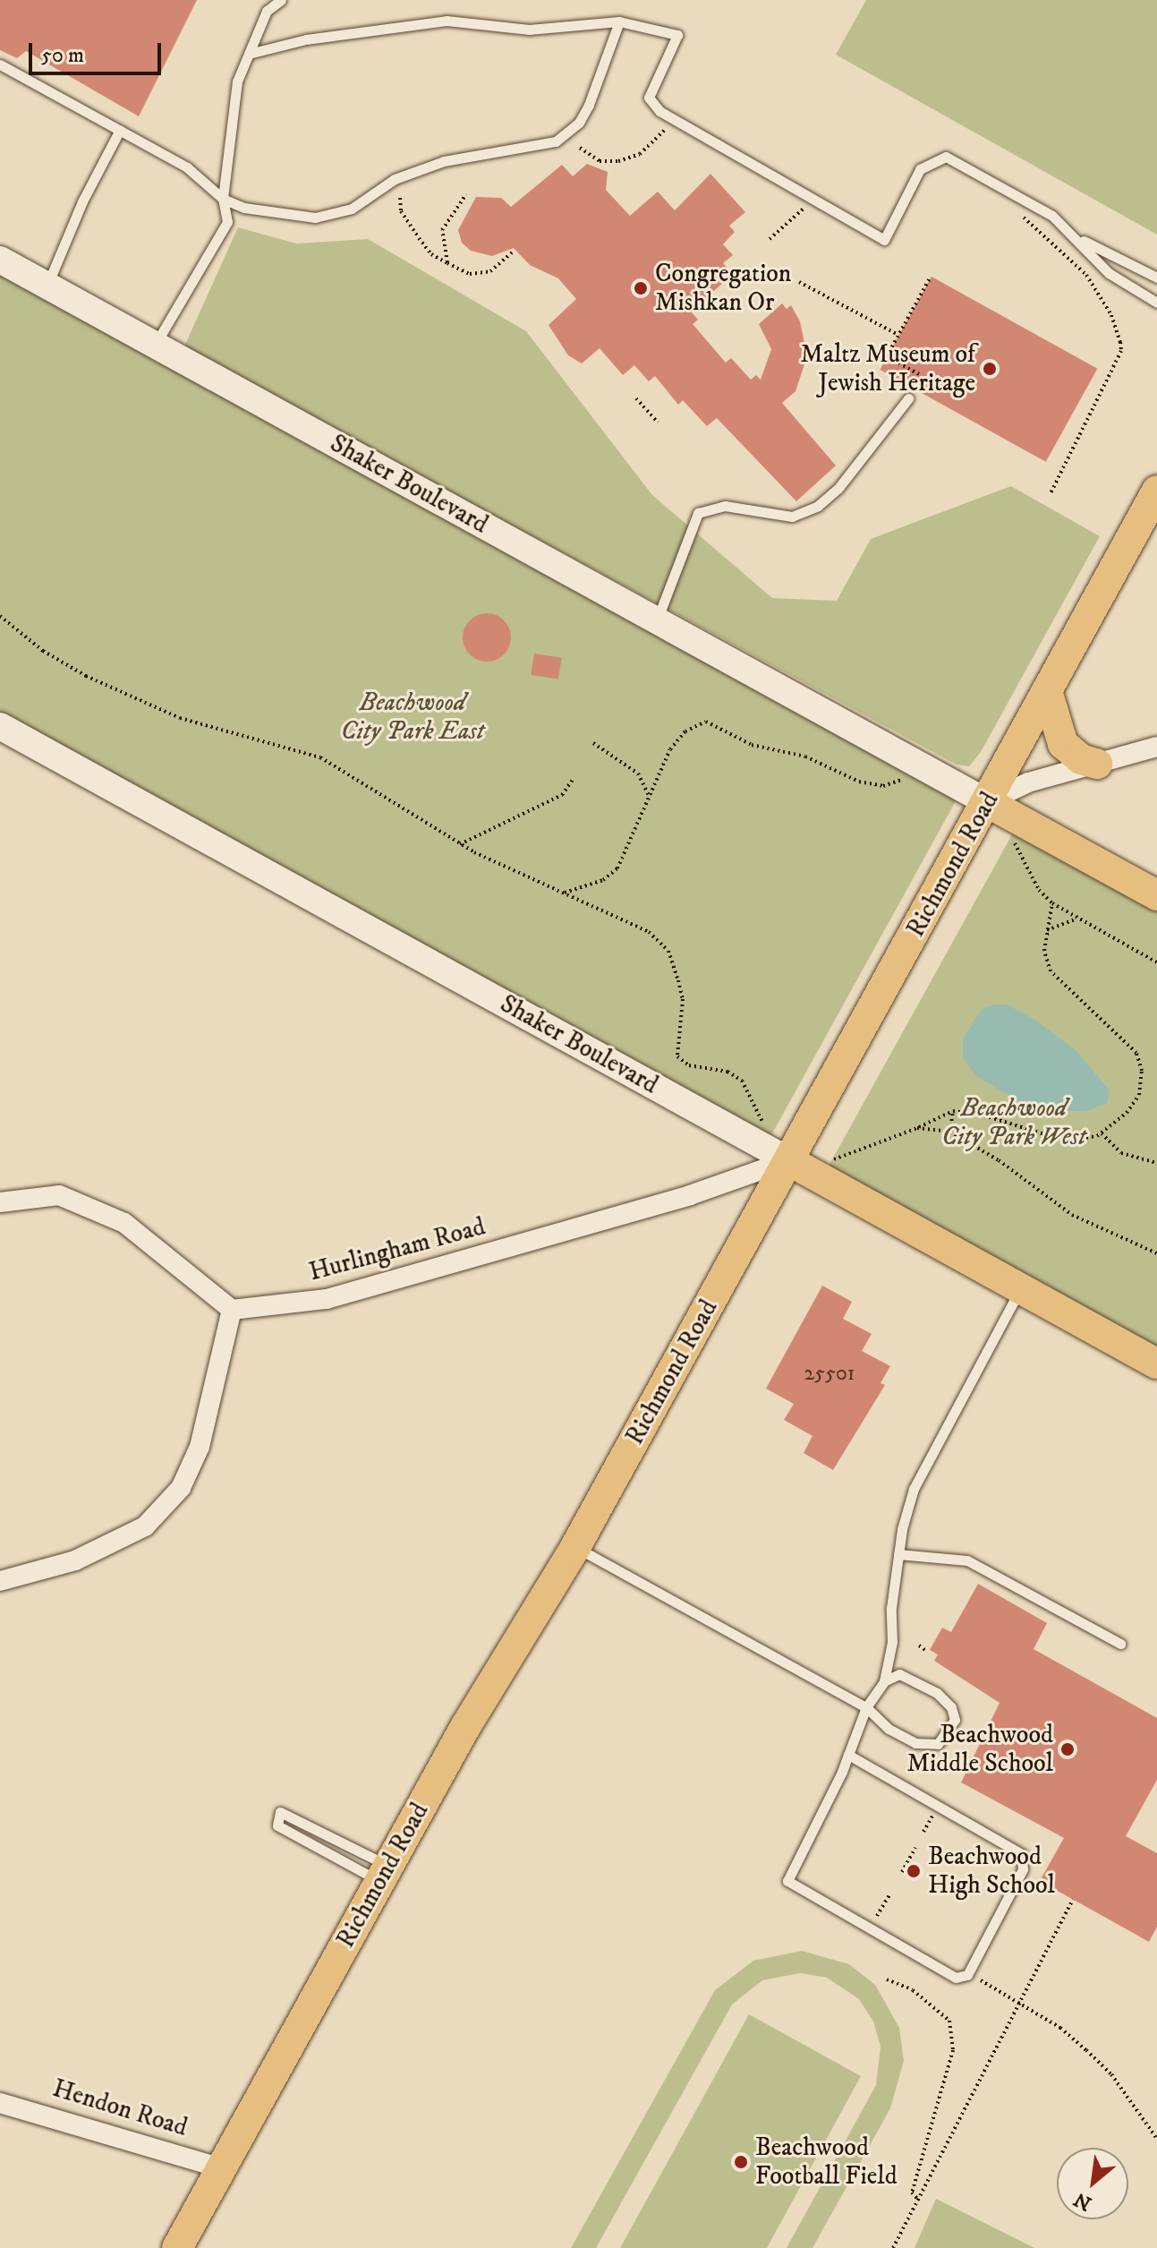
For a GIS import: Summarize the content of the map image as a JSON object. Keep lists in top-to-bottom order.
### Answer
{
  "streets": {
    "main road": ["Shaker Boulevard", "Richmond Road"],
    "street": ["Hurlingham Road", "Hendon Road"]
  },
  "crossings": [
    ["Shaker Boulevard", "Richmond Road"],
    ["Shaker Boulevard", "Hurlingham Road"],
    ["Richmond Road", "Hurlingham Road"],
    ["Richmond Road", "Hendon Road"]
  ],
  "parks": ["Beachwood City Park East", "Beachwood City Park West"],
  "places": [
    "Congregation Mishkan Or",
    "Maltz Museum of Jewish Heritage",
    "Beachwood Middle School",
    "Beachwood High School",
    "Beachwood Football Field"
  ],
  "house_numbers": ["25501"],
  "scale_bar": "50 m",
  "north": "bottom left"
}
